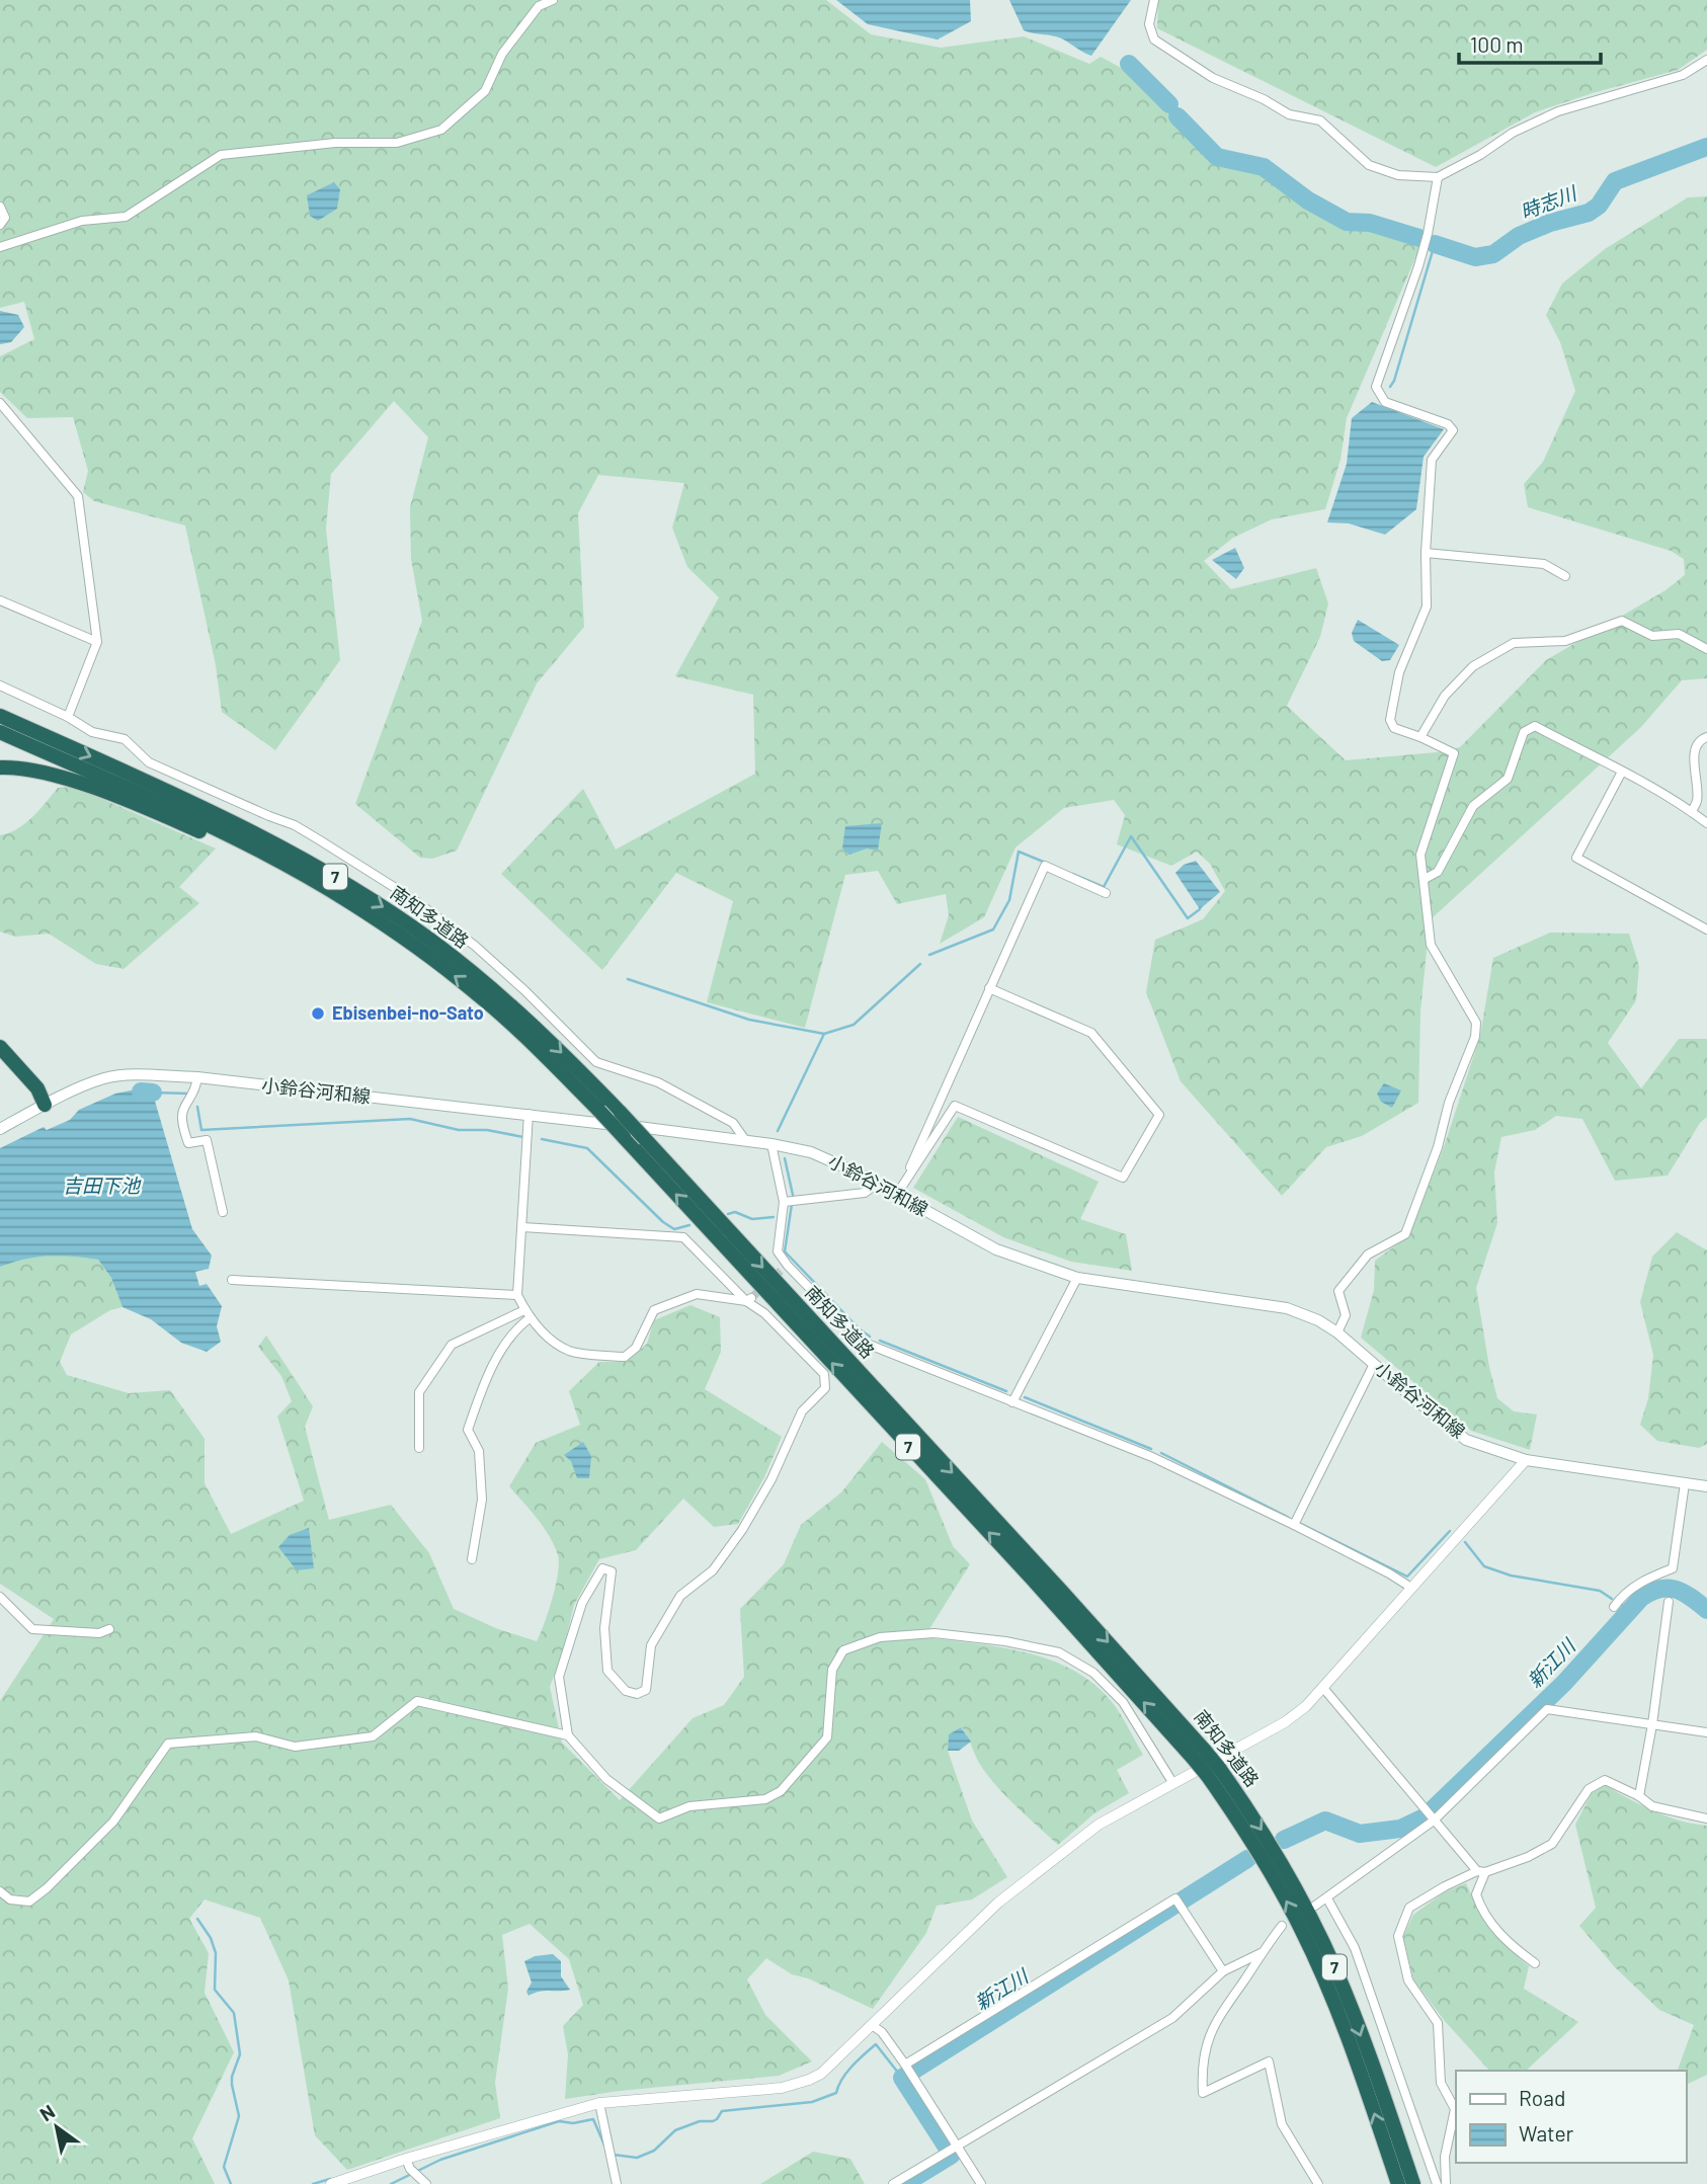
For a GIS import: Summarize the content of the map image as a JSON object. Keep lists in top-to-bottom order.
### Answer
{
  "streets": {
    "highway": ["7", "南知多道路"],
    "main road": ["小鈴谷河和線"]
  },
  "water": ["時志川", "吉田下池", "新江川"],
  "places": ["Ebisenbei-no-Sato"],
  "legend": ["Road", "Water"],
  "scale_bar": "100 m",
  "north": "top left"
}
